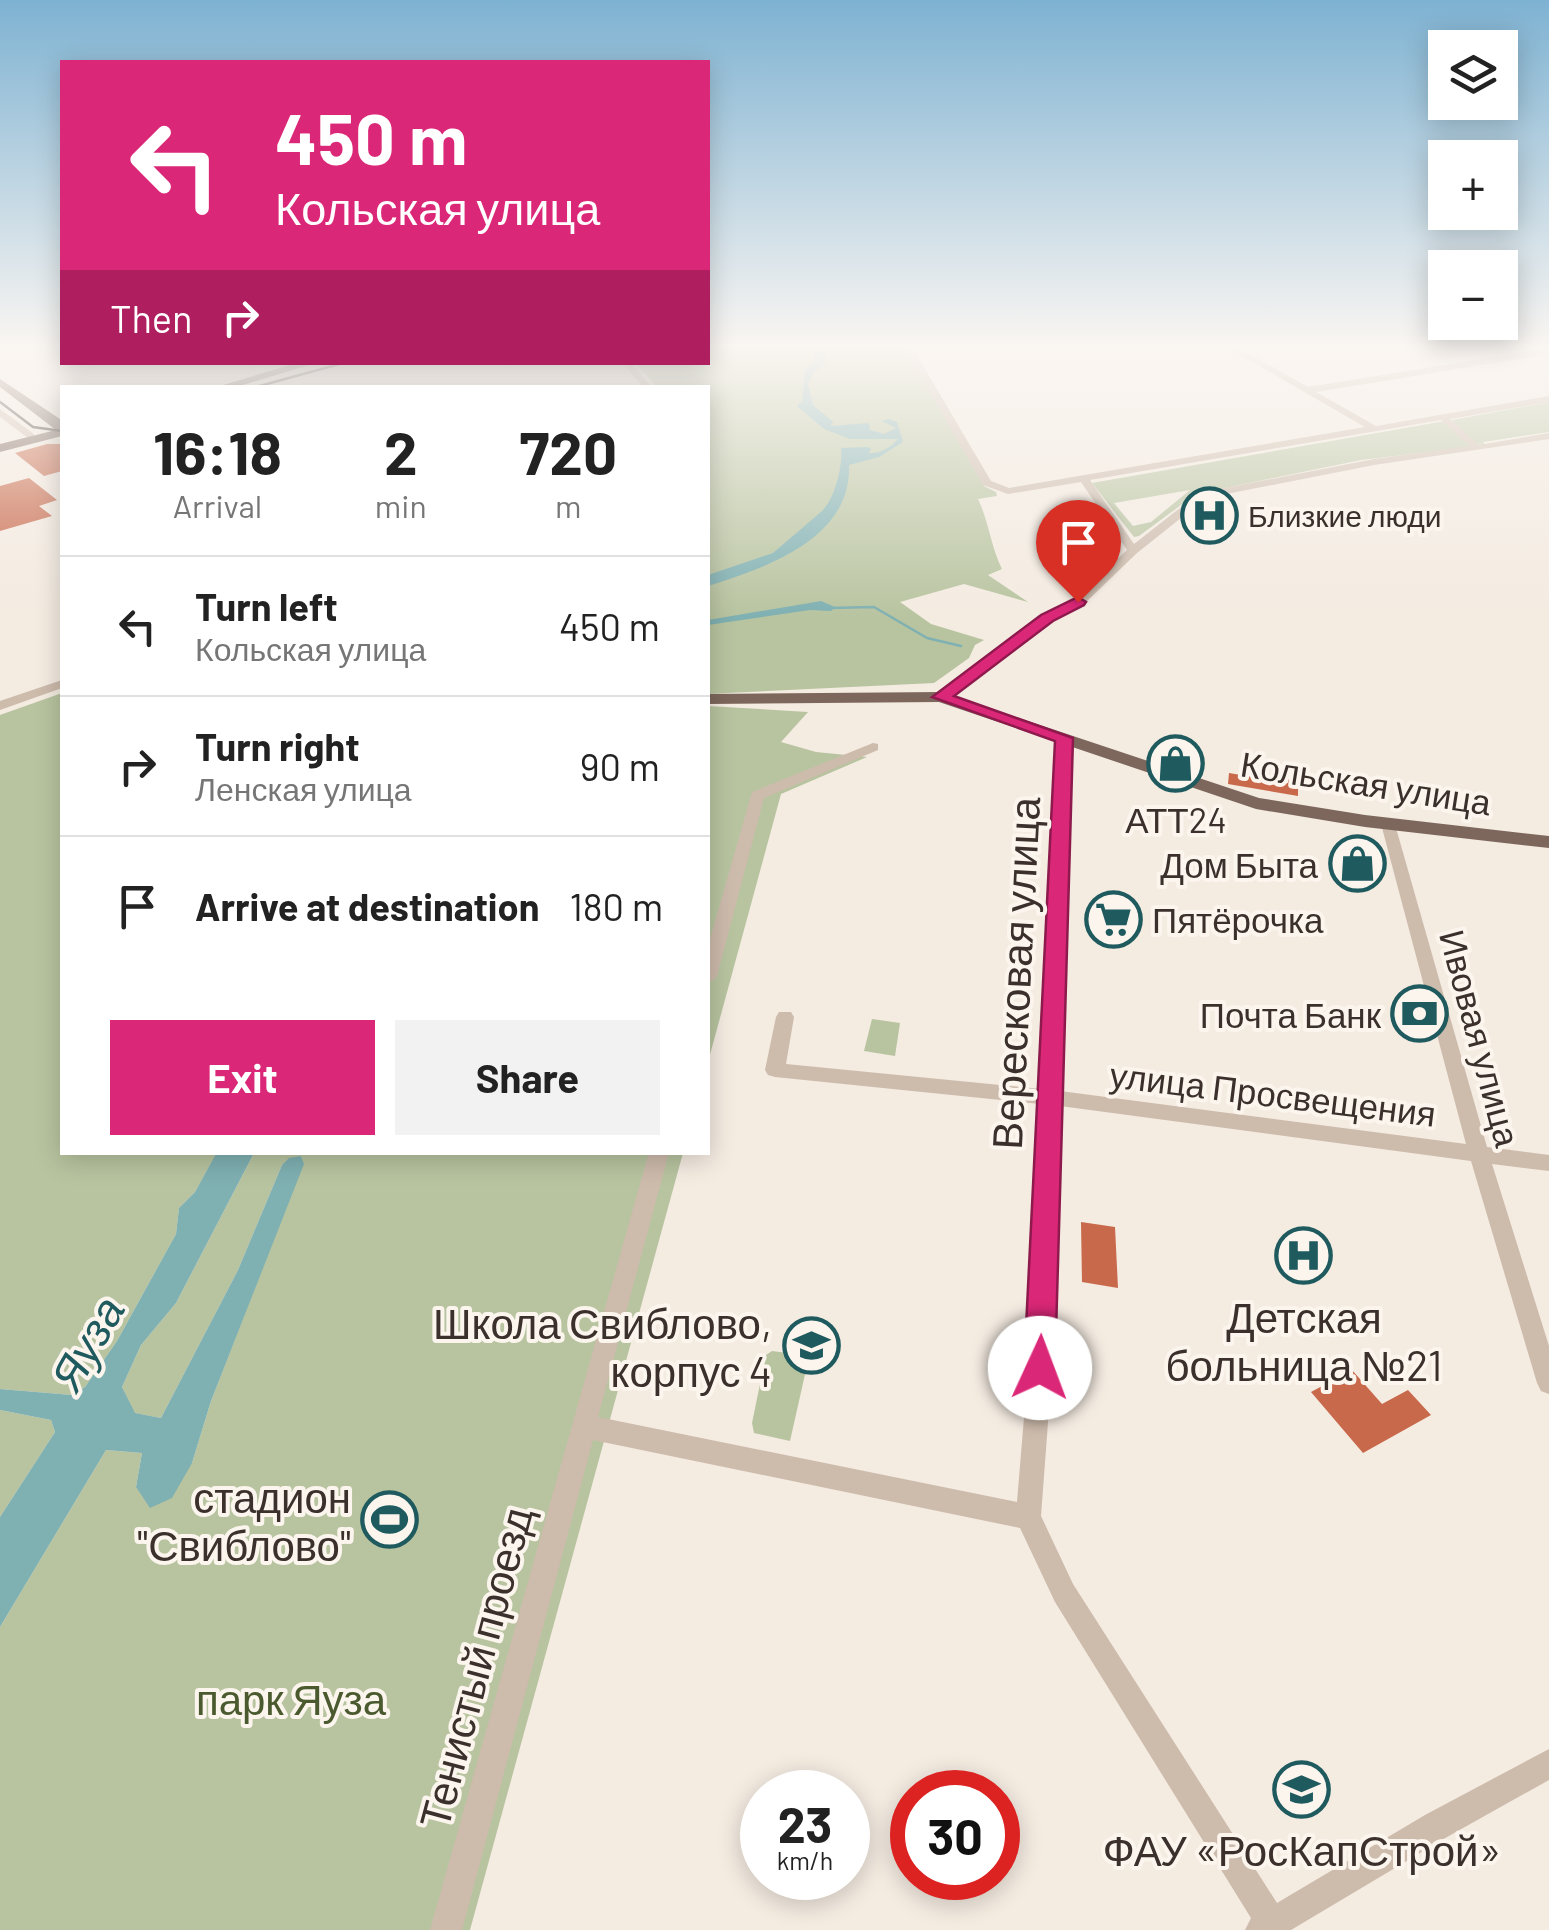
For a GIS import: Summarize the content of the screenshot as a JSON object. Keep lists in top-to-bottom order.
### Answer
{
  "streets": {
    "main road": ["Кольская улица"],
    "street": [
      "Вересковая улица",
      "Ивовая улица",
      "улица Просвещения",
      "Тенистый проезд"
    ]
  },
  "crossings": [
    ["Кольская улица", "Вересковая улица"],
    ["Кольская улица", "Ивовая улица"],
    ["Вересковая улица", "улица Просвещения"],
    ["Ивовая улица", "улица Просвещения"]
  ],
  "water": ["Яуза"],
  "parks": ["парк Яуза"],
  "places": {
    "hospital": ["Близкие люди", "Детская больница №21"],
    "shop": ["АТТ24", "Дом Быта"],
    "supermarket": ["Пятёрочка"],
    "bank": ["Почта Банк"],
    "school or university": ["Школа Свиблово, корпус 4", "ФАУ «РосКапСтрой»"],
    "sports": ["стадион \"Свиблово\""]
  },
  "page": {
    "map_buttons": ["+", "−"],
    "turn": ["450 m", "Кольская улица"],
    "then": "Then",
    "eta": [
      "16:18",
      "Arrival",
      "2",
      "min",
      "720",
      "m"
    ],
    "list": [
      {
        "name": "Turn left",
        "note": "Кольская улица",
        "value": "450 m"
      },
      {
        "name": "Turn right",
        "note": "Ленская улица",
        "value": "90 m"
      },
      {
        "name": "Arrive at destination",
        "value": "180 m"
      }
    ],
    "buttons": ["Exit", "Share"],
    "speed": "23 km/h",
    "limit": "30"
  }
}
